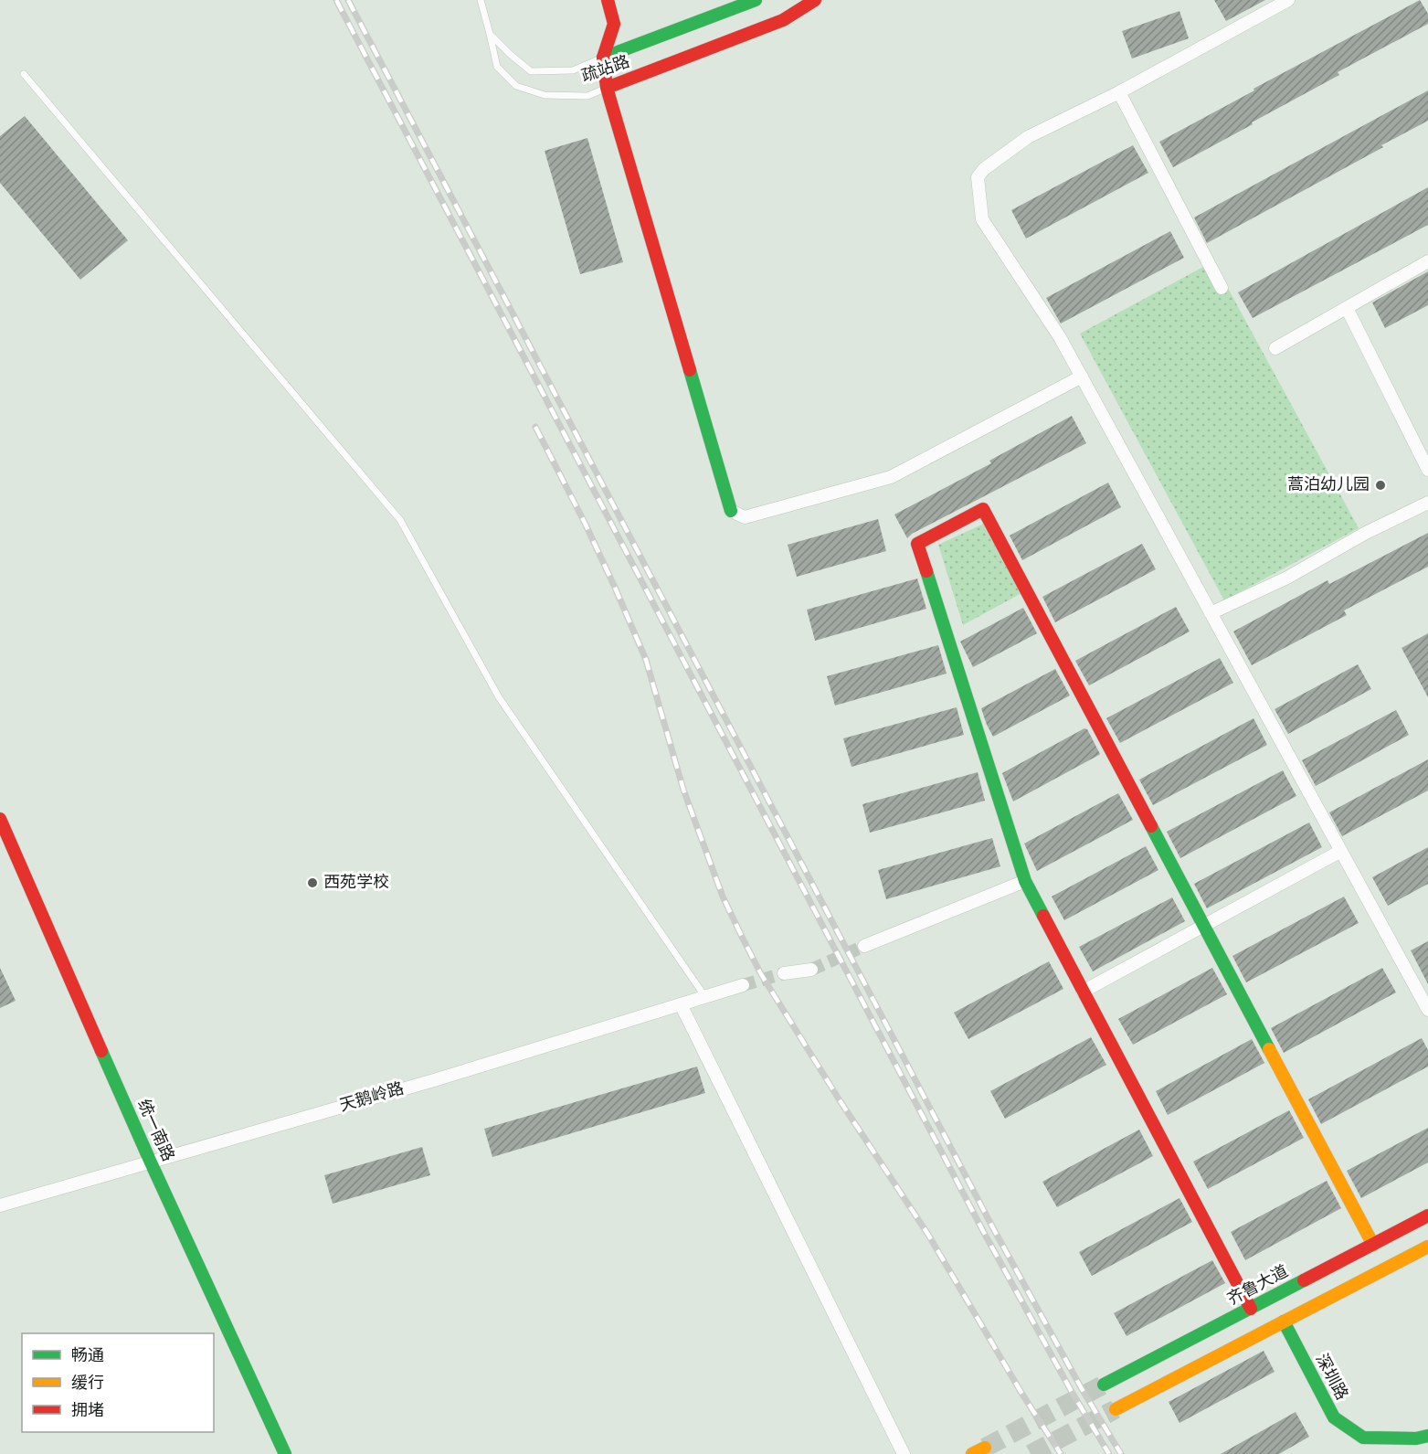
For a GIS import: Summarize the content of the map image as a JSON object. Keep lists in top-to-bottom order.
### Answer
{
  "streets": {
    "street": [
      "疏站路",
      "天鹅岭路",
      "统一南路",
      "齐鲁大道",
      "深圳路"
    ]
  },
  "crossings": [
    ["天鹅岭路", "统一南路"]
  ],
  "places": ["蒿泊幼儿园", "西苑学校"],
  "legend": ["畅通", "缓行", "拥堵"]
}
